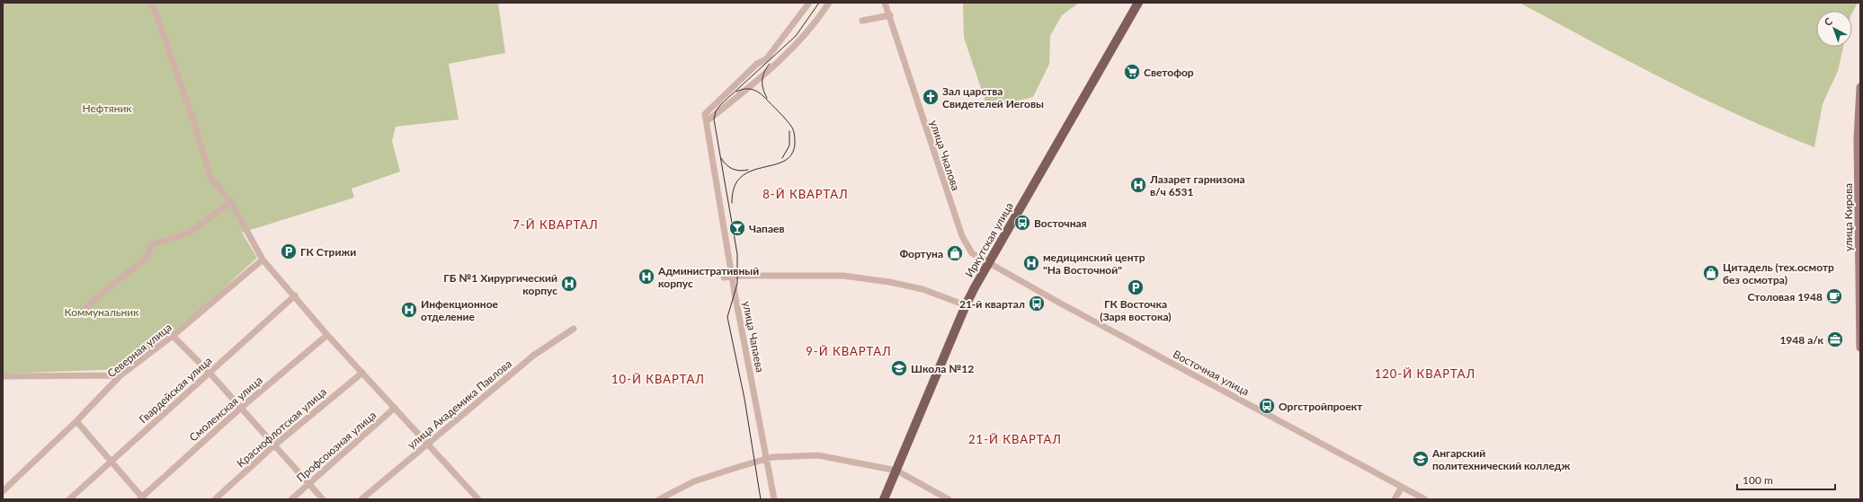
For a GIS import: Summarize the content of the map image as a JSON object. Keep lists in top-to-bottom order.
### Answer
{
  "streets": {
    "main road": ["Иркутская улица"],
    "street": [
      "улица Чкалова",
      "улица Кирова",
      "улица Чапаева",
      "Северная улица",
      "Восточная улица",
      "Гвардейская улица",
      "улица Академика Павлова",
      "Смоленская улица",
      "Краснофлотская улица",
      "Профсоюзная улица"
    ]
  },
  "crossings": [
    ["улица Чкалова", "Иркутская улица"],
    ["улица Чкалова", "Восточная улица"],
    ["Иркутская улица", "Восточная улица"]
  ],
  "districts": [
    "8-Й КВАРТАЛ",
    "7-Й КВАРТАЛ",
    "9-Й КВАРТАЛ",
    "120-Й КВАРТАЛ",
    "10-Й КВАРТАЛ",
    "21-Й КВАРТАЛ"
  ],
  "parks": ["Нефтяник", "Коммунальник"],
  "places": {
    "supermarket": ["Светофор"],
    "church": ["Зал царства Свидетелей Иеговы"],
    "hospital": [
      "Лазарет гарнизона в/ч 6531",
      "медицинский центр \"На Восточной\"",
      "Административный корпус",
      "ГБ №1 Хирургический корпус",
      "Инфекционное отделение"
    ],
    "bus stop": ["Восточная", "21-й квартал", "Оргстройпроект"],
    "bar": ["Чапаев"],
    "parking": ["ГК Стрижи", "ГК Восточка (Заря востока)"],
    "shop": ["Фортуна", "Цитадель (тех.осмотр без осмотра)"],
    "cafe": ["Столовая 1948"],
    "office": ["1948 а/к"],
    "school or university": ["Школа №12", "Ангарский политехнический колледж"]
  },
  "scale_bar": "100 m",
  "north": "top left"
}
